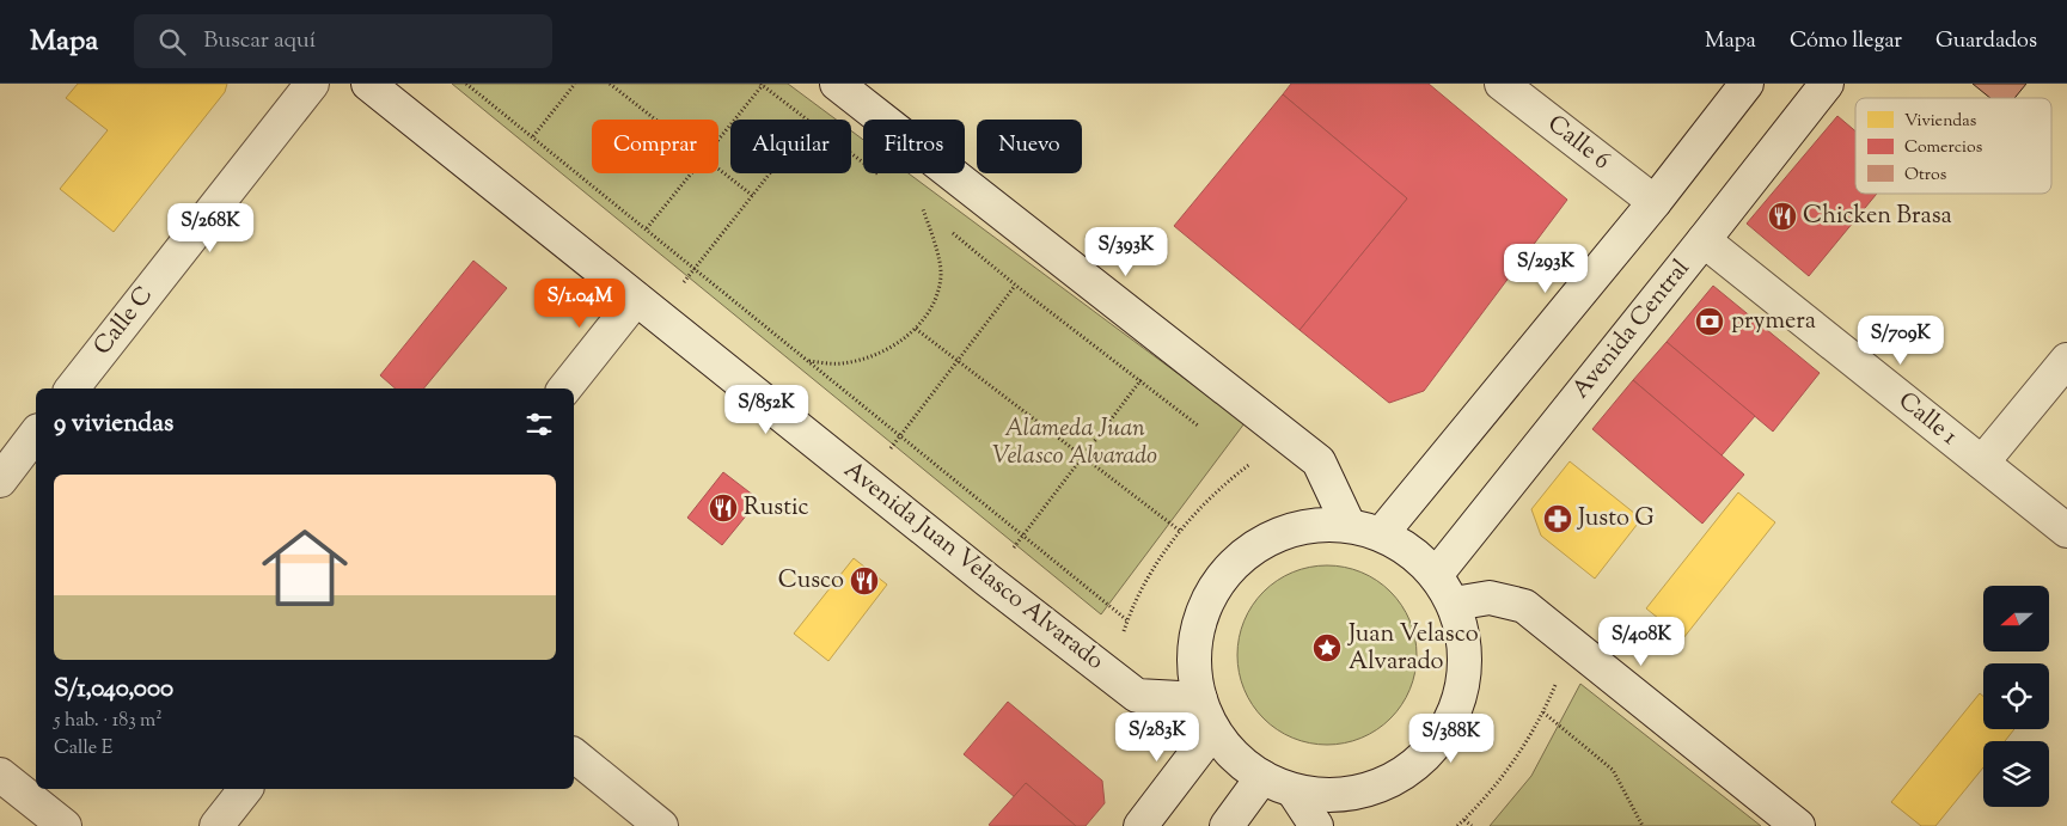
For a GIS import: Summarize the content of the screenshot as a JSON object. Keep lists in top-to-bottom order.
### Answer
{
  "streets": {
    "main road": [
      "Calle 6",
      "Calle C",
      "Avenida Central",
      "Calle 1",
      "Avenida Juan Velasco Alvarado"
    ]
  },
  "crossings": [
    ["Avenida Central", "Calle 1"]
  ],
  "parks": ["Alameda Juan Velasco Alvarado"],
  "places": {
    "restaurant": ["Chicken Brasa", "Rustic", "Cusco"],
    "bank": ["prymera"],
    "pharmacy": ["Justo G"],
    "place": ["Juan Velasco Alvarado"]
  },
  "legend": ["Viviendas", "Comercios", "Otros"],
  "north": "left",
  "page": {
    "header": "Mapa",
    "search": "Buscar aquí",
    "nav": ["Mapa", "Cómo llegar", "Guardados"],
    "chip": [
      "Comprar",
      "Alquilar",
      "Filtros",
      "Nuevo"
    ],
    "price": [
      "S/268K",
      "S/393K",
      "S/293K",
      "S/1.04M",
      "S/709K",
      "S/852K",
      "S/408K",
      "S/283K",
      "S/388K"
    ],
    "heading": "9 viviendas",
    "list": [
      {
        "name": "S/1,040,000",
        "note": "5 hab. · 183 m² · Calle E"
      }
    ]
  }
}
